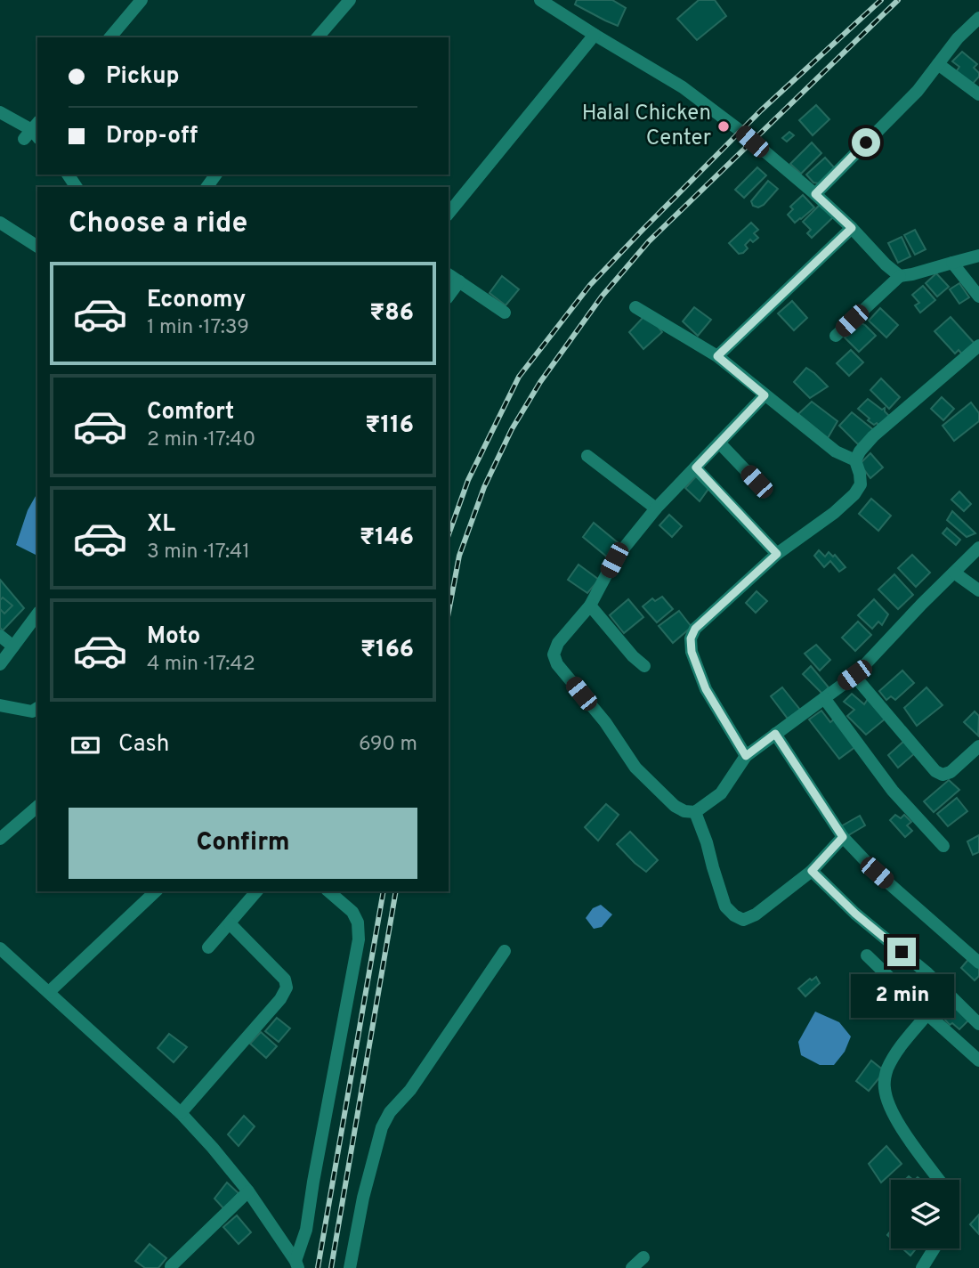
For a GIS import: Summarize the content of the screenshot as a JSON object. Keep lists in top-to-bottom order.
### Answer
{
  "places": ["Halal Chicken Center"],
  "page": {
    "banner": ["Pickup", "Drop-off"],
    "heading": "Choose a ride",
    "list": [
      {
        "name": "Economy",
        "note": "1 min · 17:39",
        "value": "₹86"
      },
      {
        "name": "Comfort",
        "note": "2 min · 17:40",
        "value": "₹116"
      },
      {
        "name": "XL",
        "note": "3 min · 17:41",
        "value": "₹146"
      },
      {
        "name": "Moto",
        "note": "4 min · 17:42",
        "value": "₹166"
      }
    ],
    "pay": ["Cash", "690 m"],
    "buttons": "Confirm",
    "bubble": "2 min"
  }
}
